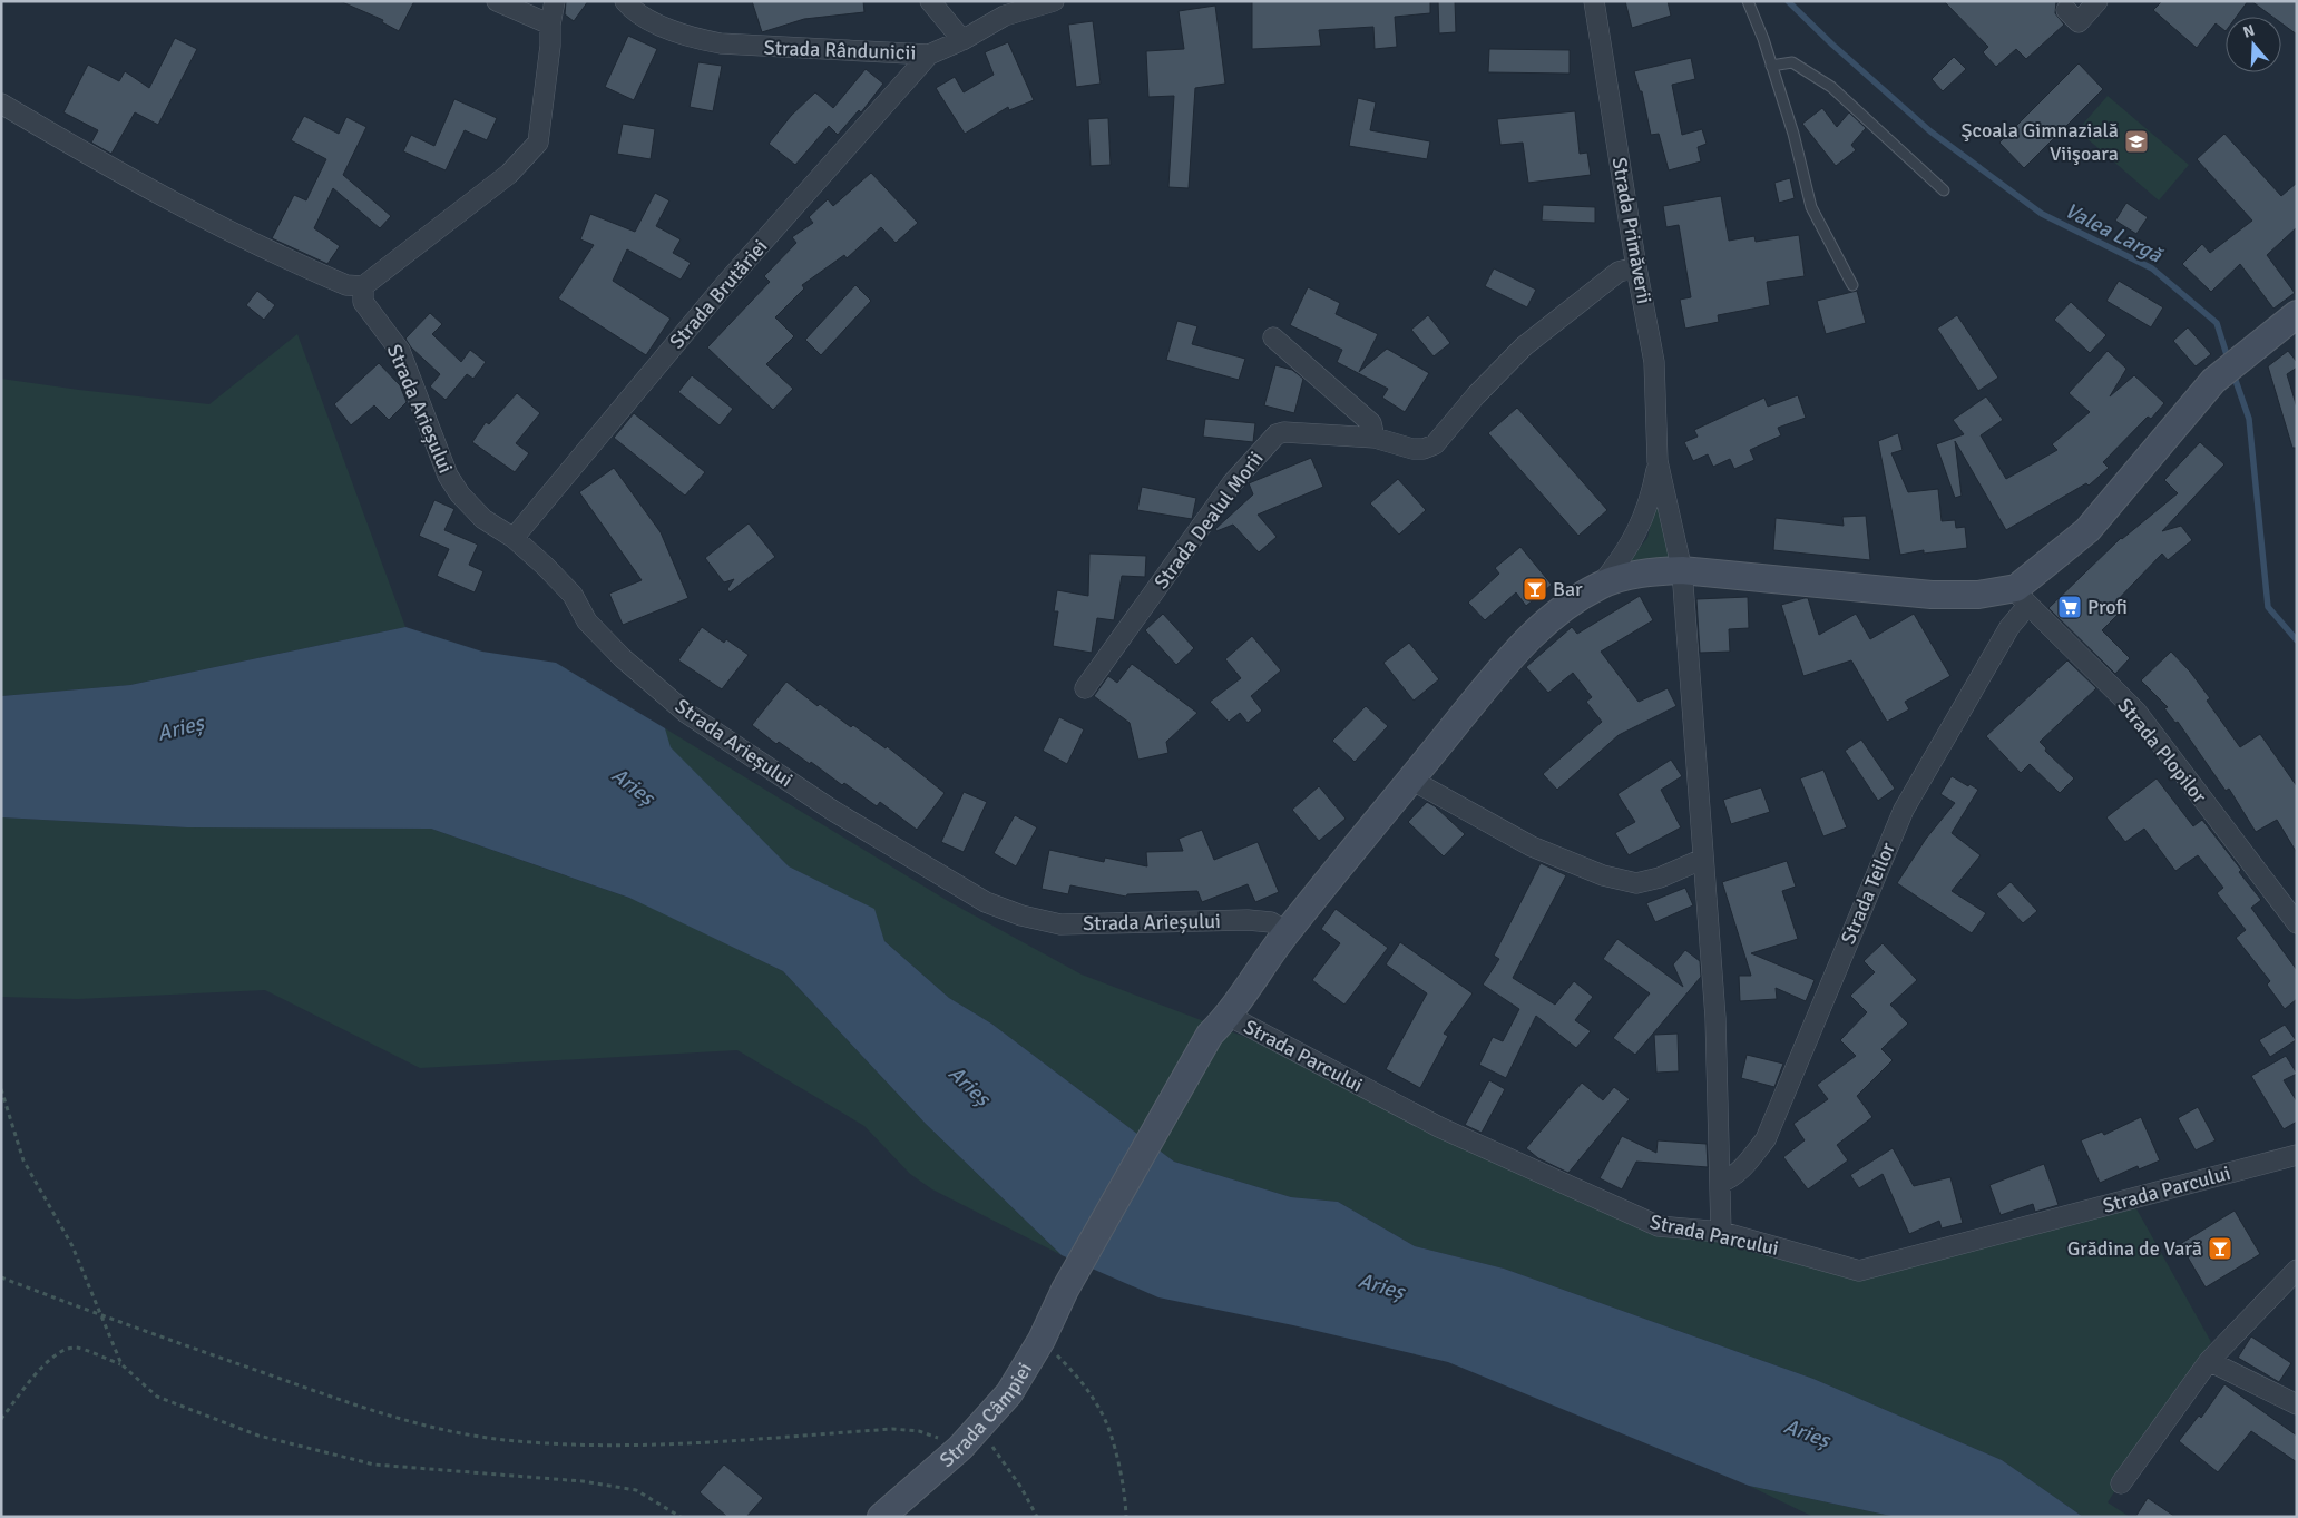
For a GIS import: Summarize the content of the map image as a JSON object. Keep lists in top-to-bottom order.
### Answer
{
  "streets": {
    "main road": ["Strada Câmpiei"],
    "street": [
      "Strada Rândunicii",
      "Strada Primăverii",
      "Strada Brutăriei",
      "Strada Arieșului",
      "Strada Dealul Morii",
      "Strada Plopilor",
      "Strada Teilor",
      "Strada Parcului"
    ]
  },
  "crossings": [
    ["Strada Rândunicii", "Strada Brutăriei"],
    ["Strada Primăverii", "Strada Dealul Morii"],
    ["Strada Brutăriei", "Strada Arieșului"],
    ["Strada Arieșului", "Strada Câmpiei"],
    ["Strada Plopilor", "Strada Teilor"],
    ["Strada Plopilor", "Strada Câmpiei"],
    ["Strada Teilor", "Strada Câmpiei"],
    ["Strada Parcului", "Strada Câmpiei"]
  ],
  "water": ["Valea Largă", "Arieș"],
  "places": {
    "school or university": ["Şcoala Gimnazială Viişoara"],
    "bar": ["Bar", "Grădina de Vară"],
    "supermarket": ["Profi"]
  },
  "north": "top"
}
